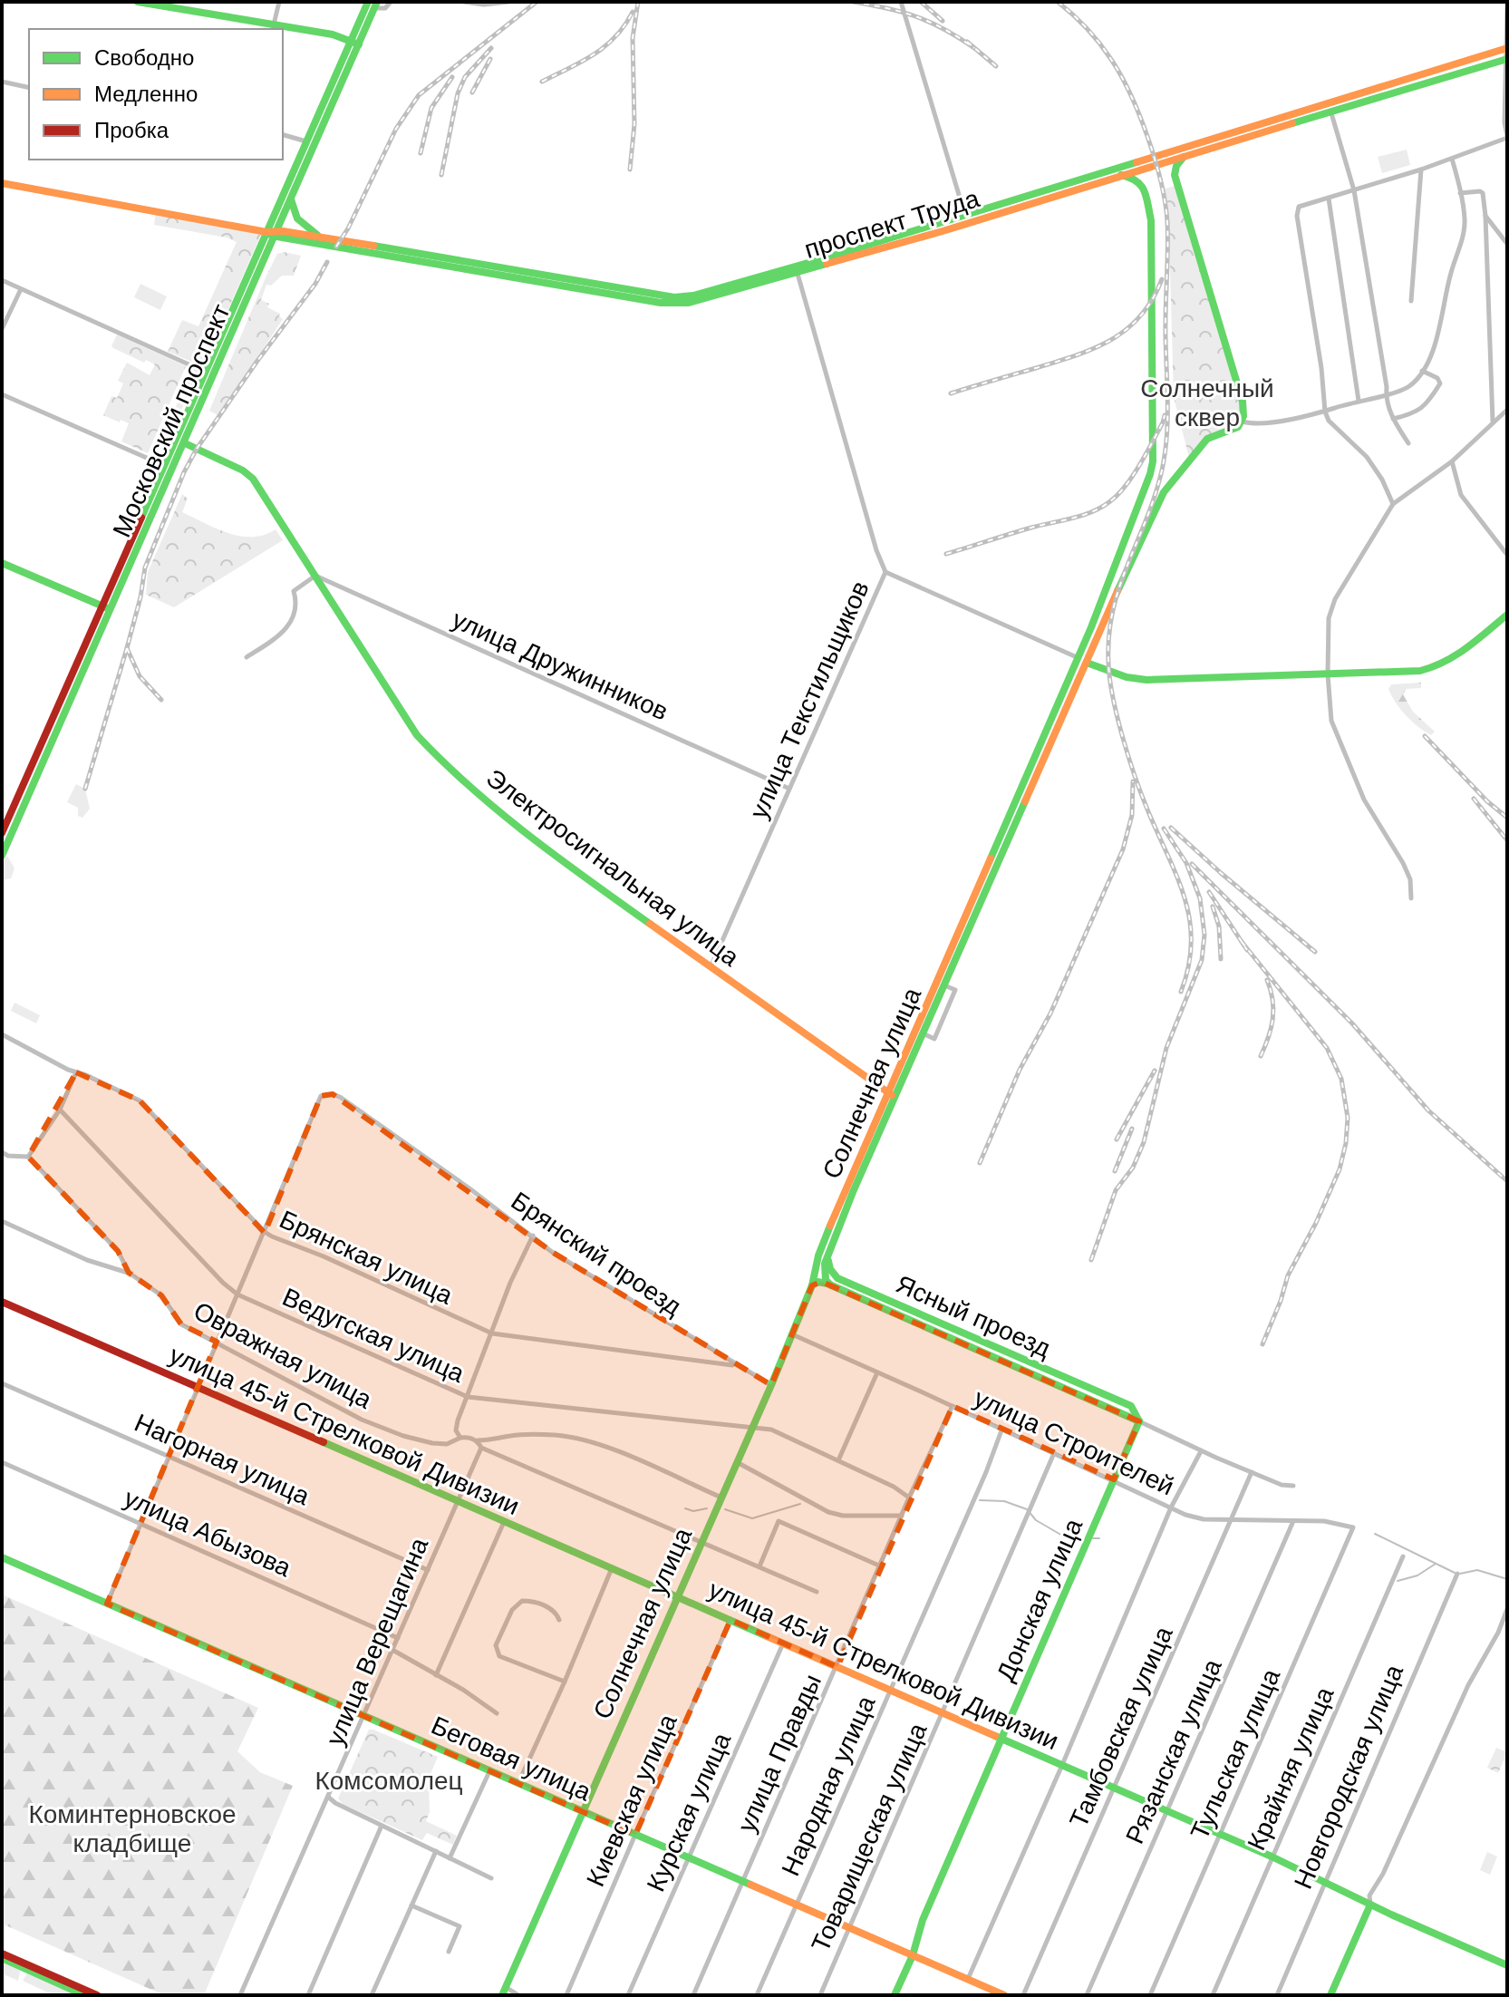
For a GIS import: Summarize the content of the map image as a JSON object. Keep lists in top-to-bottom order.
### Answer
{
  "streets": {
    "main road": [
      "проспект Труда",
      "Московский проспект",
      "Электросигнальная улица",
      "Солнечная улица",
      "Ясный проезд",
      "улица 45-й Стрелковой Дивизии",
      "Донская улица",
      "Беговая улица"
    ],
    "street": [
      "улица Дружинников",
      "улица Текстильщиков",
      "Брянский проезд",
      "Брянская улица",
      "Ведугская улица",
      "Овражная улица",
      "улица Строителей",
      "Нагорная улица",
      "улица Абызова",
      "улица Верещагина",
      "Тамбовская улица",
      "Рязанская улица",
      "улица Правды",
      "Тульская улица",
      "Крайняя улица",
      "Новгородская улица",
      "Народная улица",
      "Киевская улица",
      "Курская улица",
      "Товарищеская улица"
    ]
  },
  "crossings": [
    ["проспект Труда", "Московский проспект"],
    ["проспект Труда", "улица Текстильщиков"],
    ["проспект Труда", "Солнечная улица"],
    ["Московский проспект", "Электросигнальная улица"],
    ["улица Дружинников", "улица Текстильщиков"],
    ["улица Дружинников", "Электросигнальная улица"],
    ["улица Текстильщиков", "Электросигнальная улица"],
    ["Электросигнальная улица", "Солнечная улица"],
    ["Солнечная улица", "Брянский проезд"],
    ["Солнечная улица", "Ясный проезд"],
    ["Солнечная улица", "Ведугская улица"],
    ["Солнечная улица", "Овражная улица"],
    ["Солнечная улица", "улица 45-й Стрелковой Дивизии"],
    ["Солнечная улица", "улица Строителей"],
    ["Солнечная улица", "Беговая улица"],
    ["Брянский проезд", "Брянская улица"],
    ["Ясный проезд", "Донская улица"],
    ["Ясный проезд", "Тамбовская улица"],
    ["Ведугская улица", "улица Правды"],
    ["улица 45-й Стрелковой Дивизии", "Донская улица"],
    ["улица 45-й Стрелковой Дивизии", "улица Верещагина"],
    ["улица 45-й Стрелковой Дивизии", "Тамбовская улица"],
    ["улица 45-й Стрелковой Дивизии", "Рязанская улица"],
    ["улица 45-й Стрелковой Дивизии", "улица Правды"],
    ["улица 45-й Стрелковой Дивизии", "Тульская улица"],
    ["улица 45-й Стрелковой Дивизии", "Крайняя улица"],
    ["улица 45-й Стрелковой Дивизии", "Новгородская улица"],
    ["улица 45-й Стрелковой Дивизии", "Народная улица"],
    ["улица 45-й Стрелковой Дивизии", "Киевская улица"],
    ["улица 45-й Стрелковой Дивизии", "Курская улица"],
    ["улица 45-й Стрелковой Дивизии", "Товарищеская улица"],
    ["улица Строителей", "Донская улица"],
    ["улица Строителей", "Тамбовская улица"],
    ["улица Строителей", "Рязанская улица"],
    ["улица Строителей", "улица Правды"],
    ["улица Строителей", "Тульская улица"],
    ["улица Строителей", "Народная улица"],
    ["улица Строителей", "Товарищеская улица"],
    ["Нагорная улица", "улица Верещагина"],
    ["улица Абызова", "улица Верещагина"],
    ["Донская улица", "Беговая улица"],
    ["улица Верещагина", "Беговая улица"],
    ["улица Правды", "Беговая улица"],
    ["Беговая улица", "Народная улица"],
    ["Беговая улица", "Киевская улица"],
    ["Беговая улица", "Курская улица"],
    ["Беговая улица", "Товарищеская улица"]
  ],
  "parks": ["Солнечный сквер", "Комсомолец", "Коминтерновское кладбище"],
  "legend": ["Свободно", "Медленно", "Пробка"]
}
